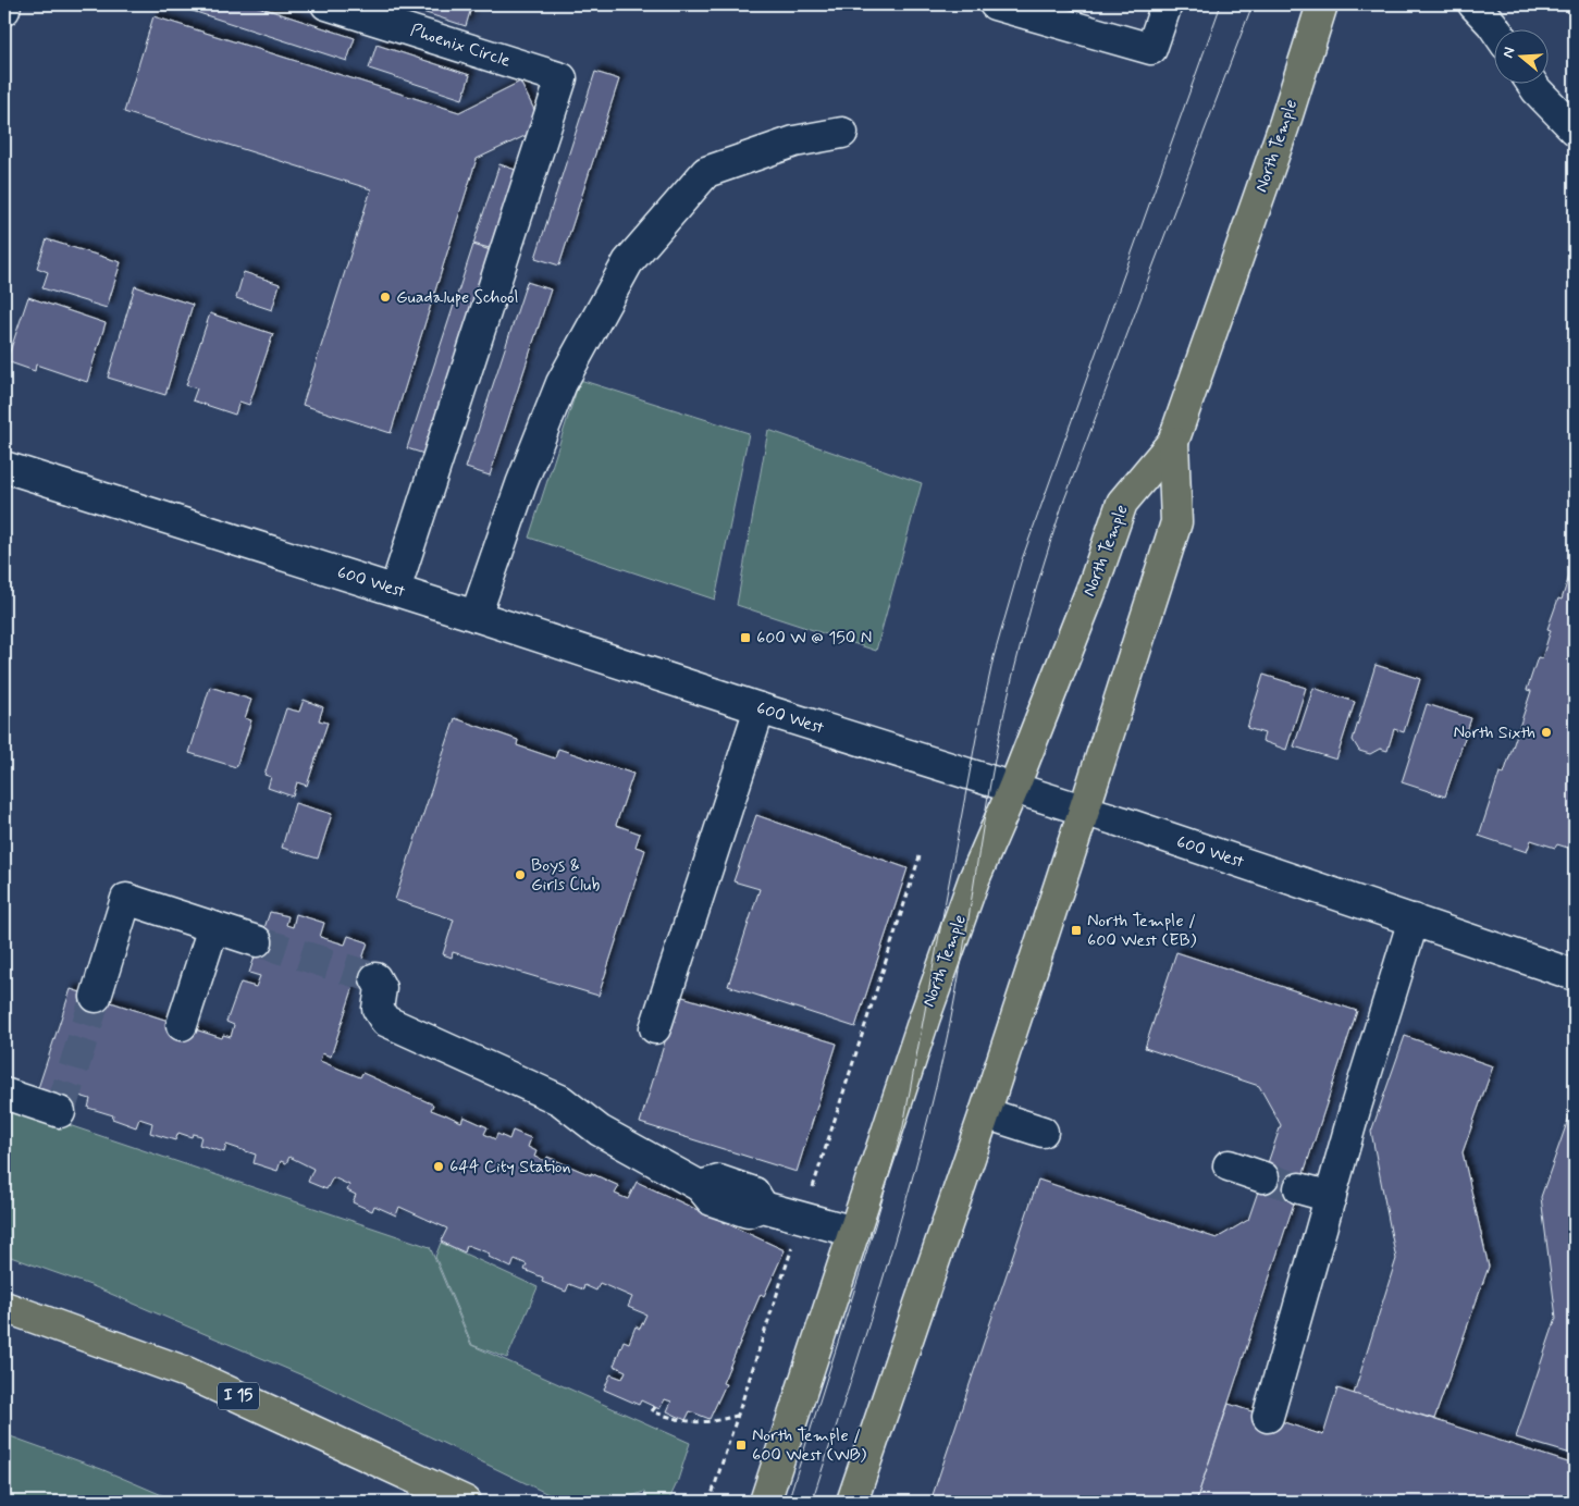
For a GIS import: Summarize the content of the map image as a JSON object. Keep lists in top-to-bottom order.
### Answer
{
  "streets": {
    "main road": ["North Temple", "I 15"],
    "street": ["Phoenix Circle", "600 West"]
  },
  "crossings": [
    ["Phoenix Circle", "600 West"],
    ["North Temple", "600 West"]
  ],
  "places": {
    "other": [
      "Guadalupe School",
      "North Sixth",
      "Boys & Girls Club",
      "644 City Station"
    ],
    "transit": ["600 W @ 150 N", "North Temple / 600 West (EB)", "North Temple / 600 West (WB)"]
  },
  "north": "left"
}
